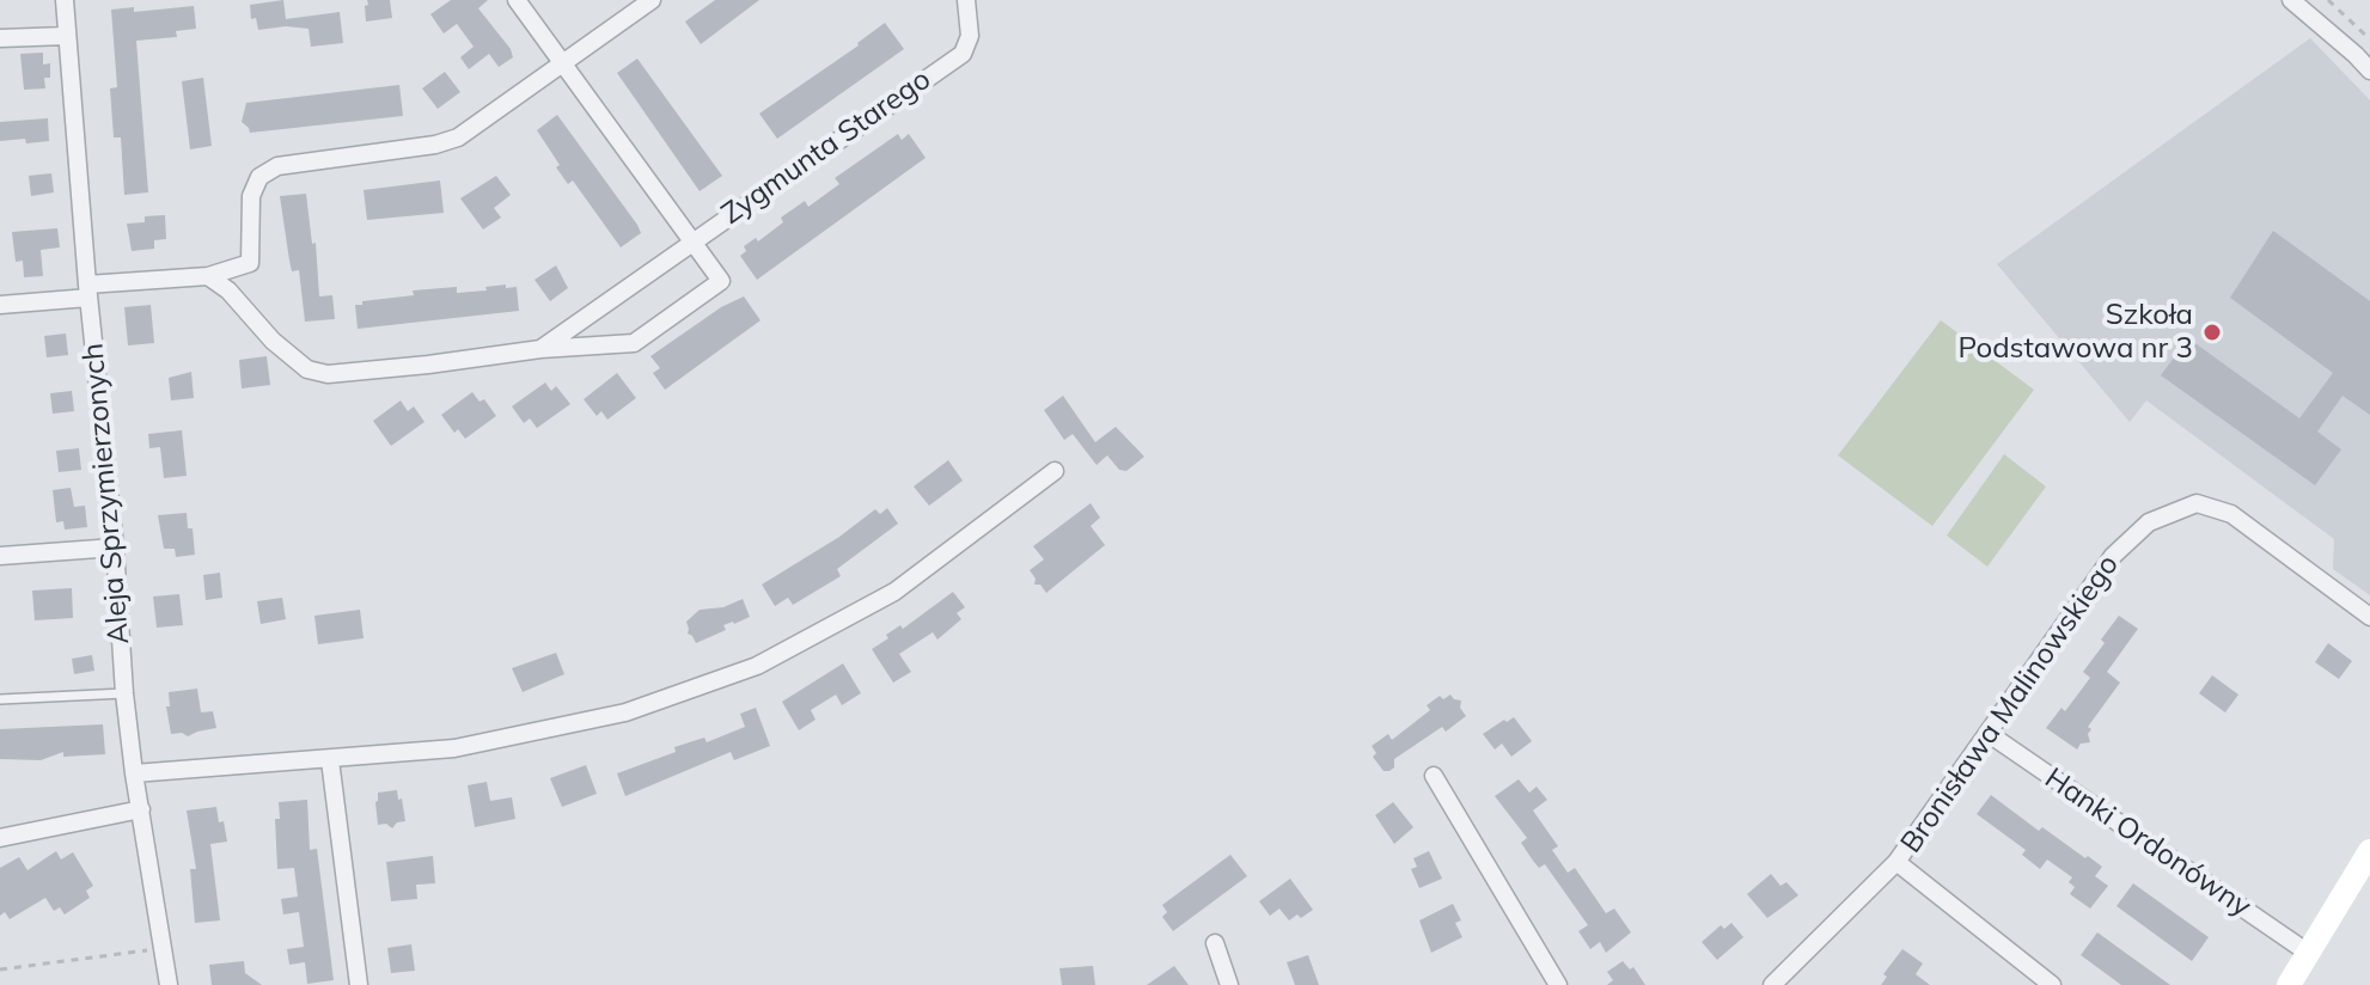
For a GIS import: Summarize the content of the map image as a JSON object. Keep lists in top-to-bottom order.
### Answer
{
  "streets": {
    "street": [
      "Zygmunta Starego",
      "Aleja Sprzymierzonych",
      "Bronisława Malinowskiego",
      "Hanki Ordonówny"
    ]
  },
  "crossings": [
    ["Bronisława Malinowskiego", "Hanki Ordonówny"]
  ],
  "places": ["Szkoła Podstawowa nr 3"]
}
